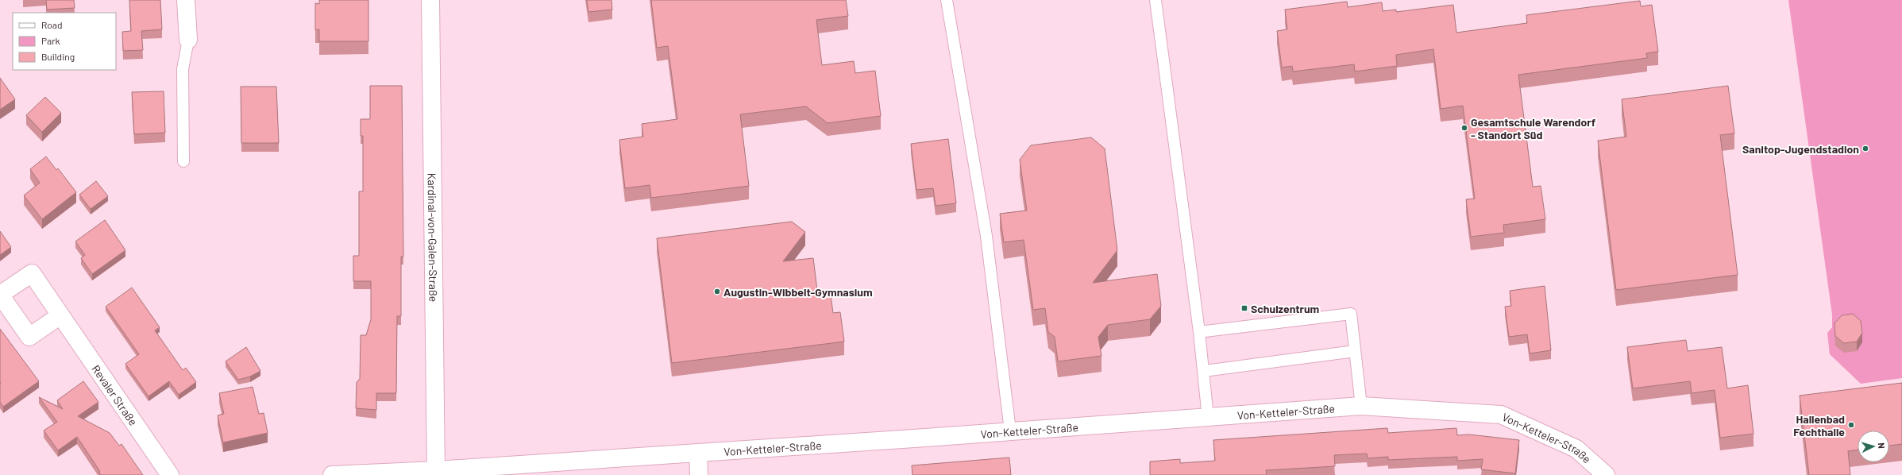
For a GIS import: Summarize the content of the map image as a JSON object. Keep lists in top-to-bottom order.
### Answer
{
  "streets": {
    "street": ["Kardinal-von-Galen-Straße", "Revaler Straße", "Von-Ketteler-Straße"]
  },
  "crossings": [
    ["Kardinal-von-Galen-Straße", "Von-Ketteler-Straße"]
  ],
  "places": {
    "other": [
      "Gesamtschule Warendorf - Standort Süd",
      "Sanitop-Jugendstadion",
      "Augustin-Wibbelt-Gymnasium",
      "Hallenbad Fechthalle"
    ],
    "transit": ["Schulzentrum"]
  },
  "legend": ["Road", "Park", "Building"],
  "north": "right"
}
